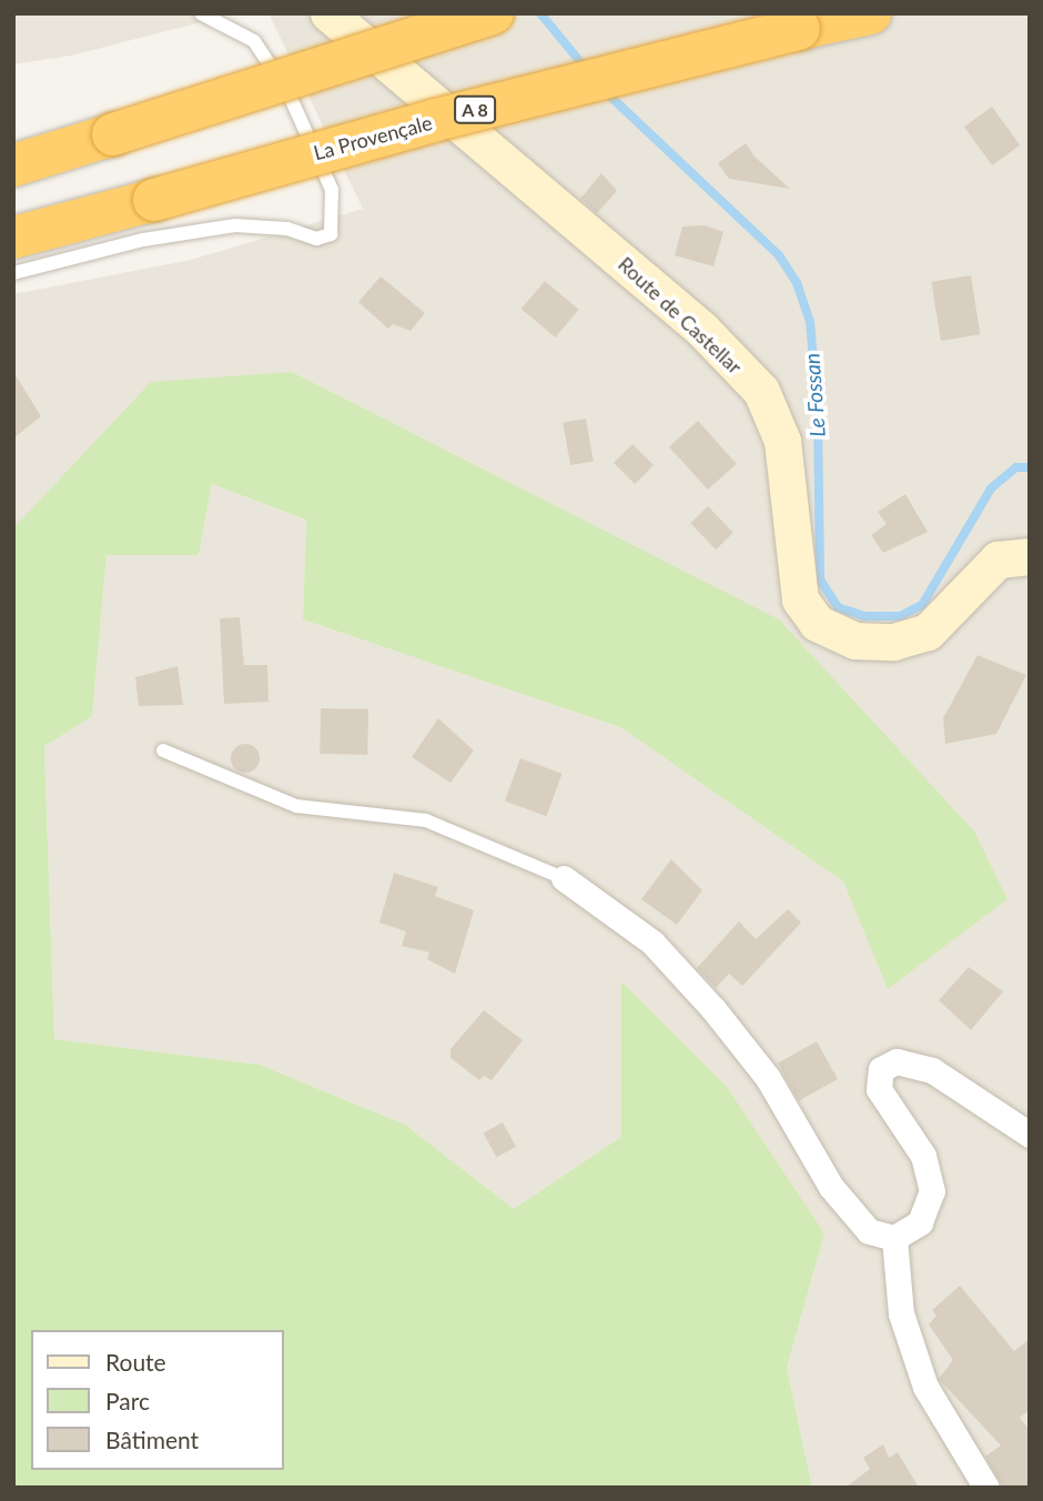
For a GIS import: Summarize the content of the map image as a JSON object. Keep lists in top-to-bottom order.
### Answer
{
  "streets": {
    "highway": ["A 8", "La Provençale"],
    "street": ["Route de Castellar"]
  },
  "water": ["Le Fossan"],
  "legend": ["Route", "Parc", "Bâtiment"]
}
